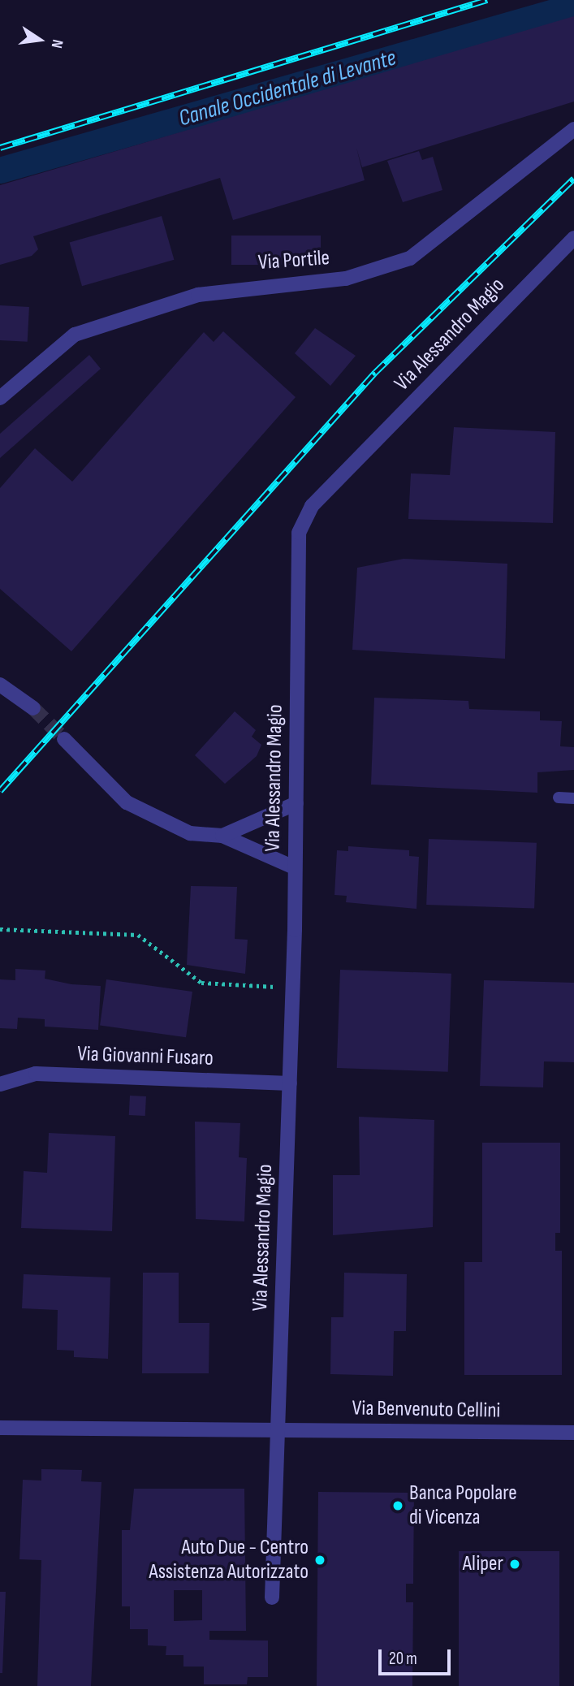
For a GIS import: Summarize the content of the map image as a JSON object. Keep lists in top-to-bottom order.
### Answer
{
  "streets": {
    "street": [
      "Via Portile",
      "Via Alessandro Magio",
      "Via Giovanni Fusaro",
      "Via Benvenuto Cellini"
    ]
  },
  "crossings": [
    ["Via Alessandro Magio", "Via Giovanni Fusaro"],
    ["Via Alessandro Magio", "Via Benvenuto Cellini"]
  ],
  "water": ["Canale Occidentale di Levante"],
  "places": ["Banca Popolare di Vicenza", "Auto Due - Centro Assistenza Autorizzato", "Aliper"],
  "scale_bar": "20 m",
  "north": "right"
}
